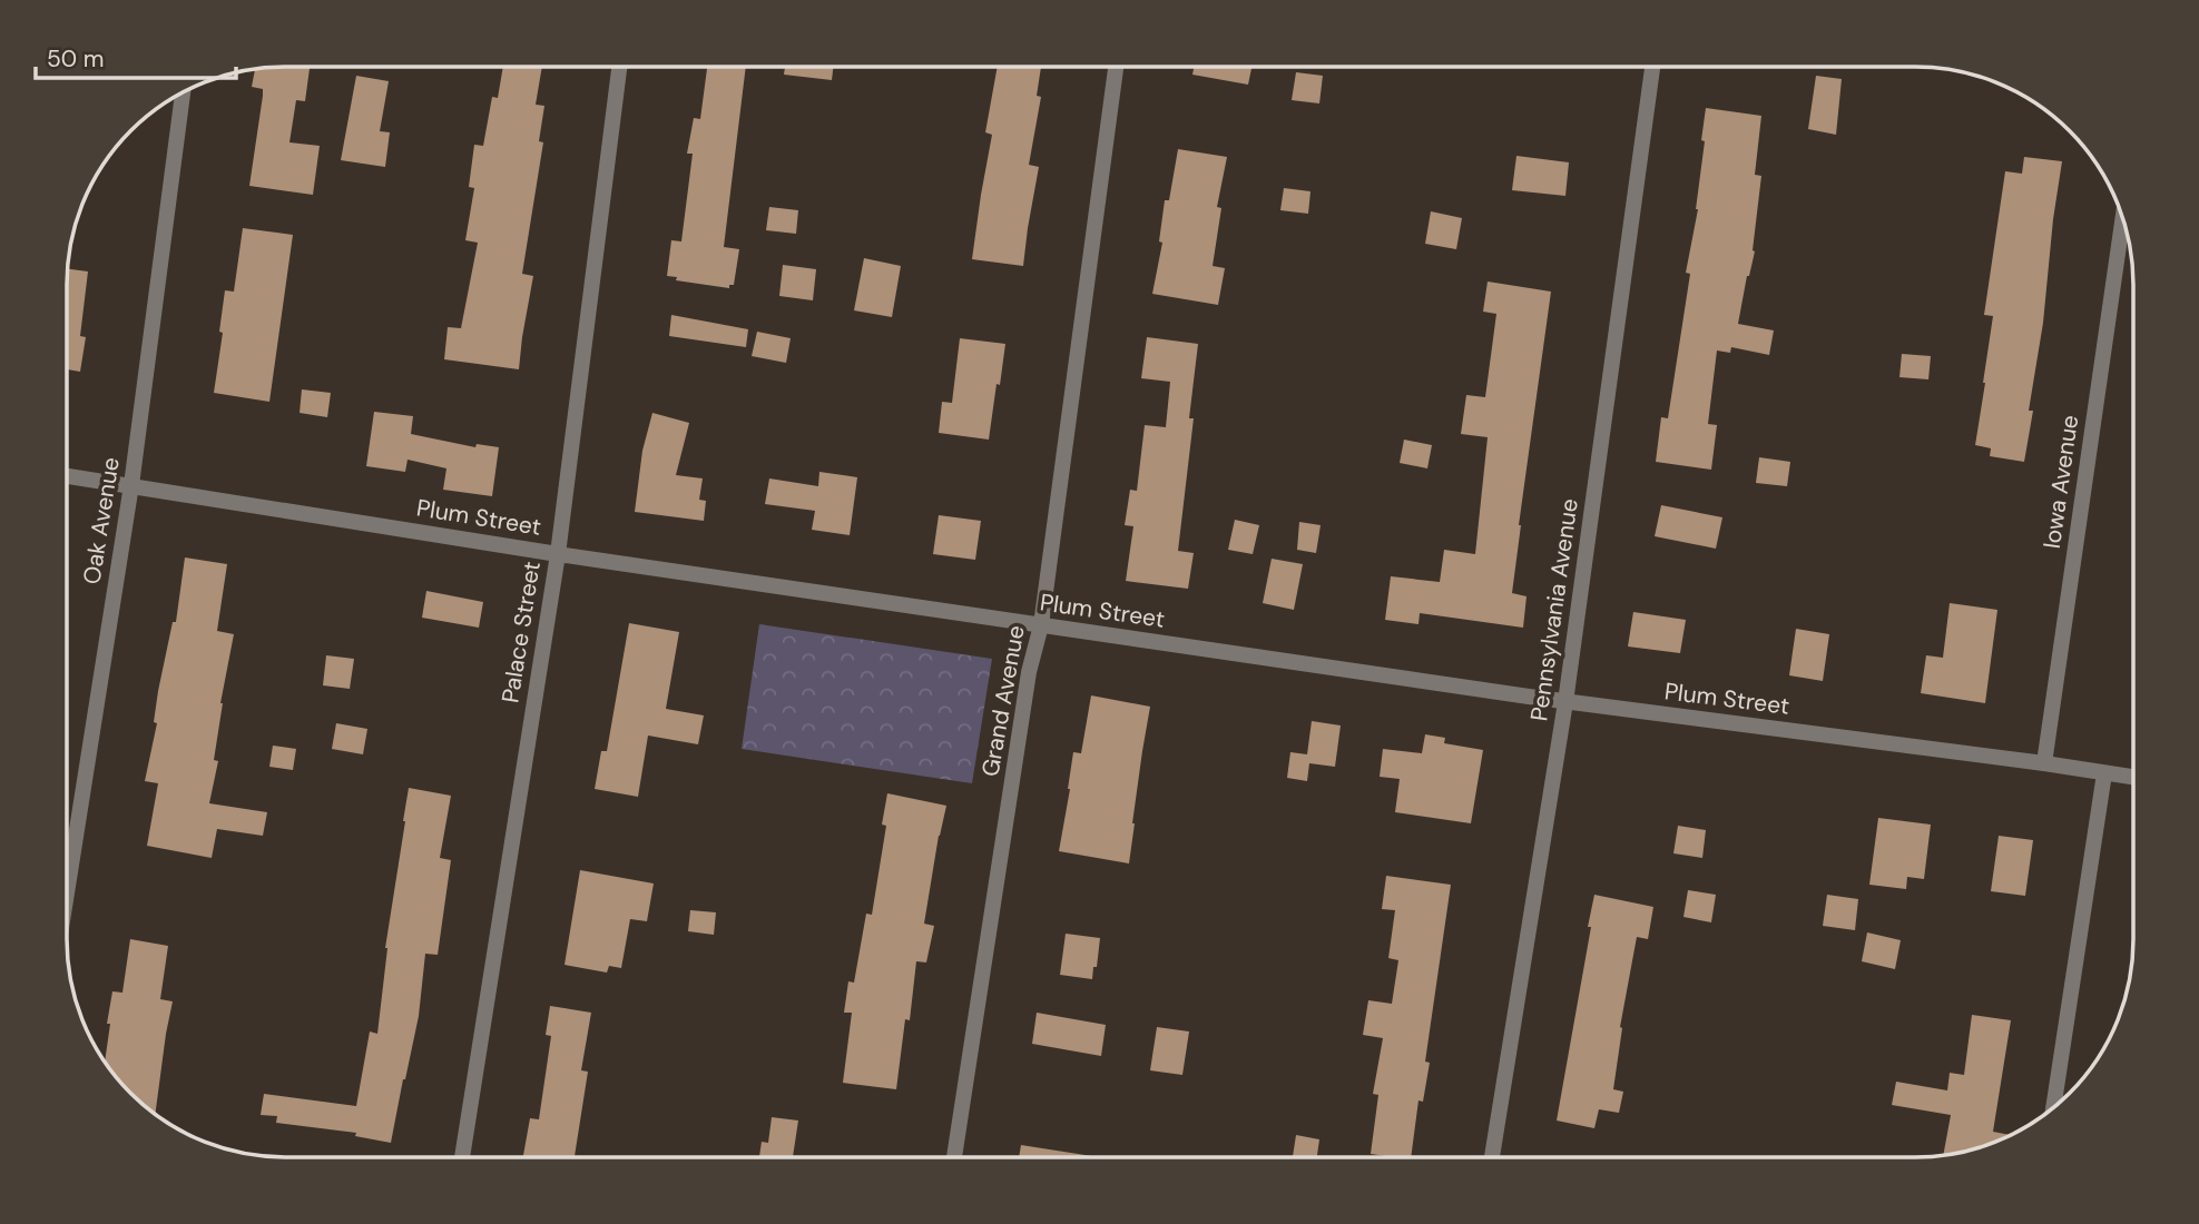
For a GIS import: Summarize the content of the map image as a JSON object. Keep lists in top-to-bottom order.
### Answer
{
  "streets": {
    "street": [
      "Iowa Avenue",
      "Plum Street",
      "Oak Avenue",
      "Pennsylvania Avenue",
      "Palace Street",
      "Grand Avenue"
    ]
  },
  "crossings": [
    ["Iowa Avenue", "Plum Street"],
    ["Plum Street", "Oak Avenue"],
    ["Plum Street", "Pennsylvania Avenue"],
    ["Plum Street", "Palace Street"],
    ["Plum Street", "Grand Avenue"]
  ],
  "scale_bar": "50 m"
}
